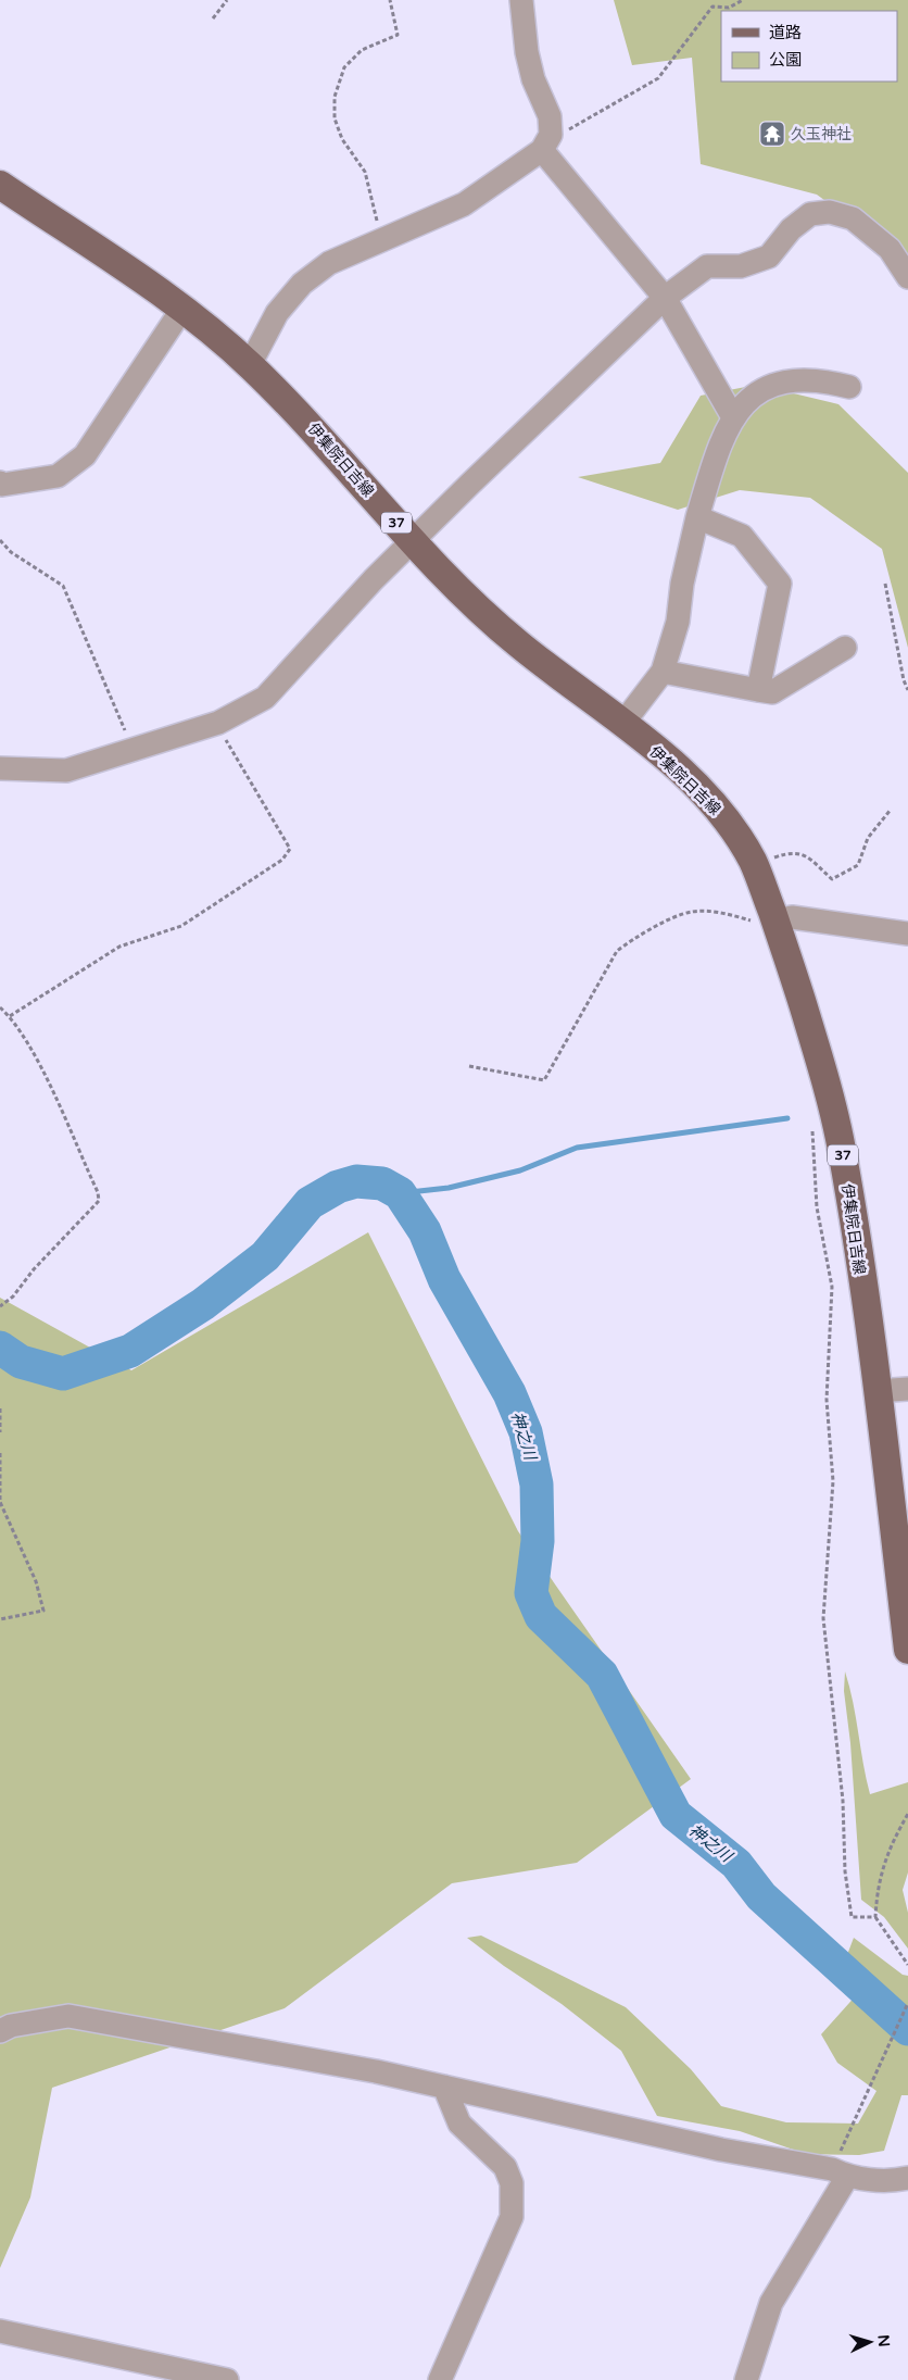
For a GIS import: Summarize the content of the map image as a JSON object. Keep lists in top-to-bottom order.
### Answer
{
  "streets": {
    "main road": ["伊集院日吉線", "37"]
  },
  "water": ["神之川"],
  "places": {
    "temple": ["久玉神社"]
  },
  "legend": ["道路", "公園"],
  "north": "right"
}
